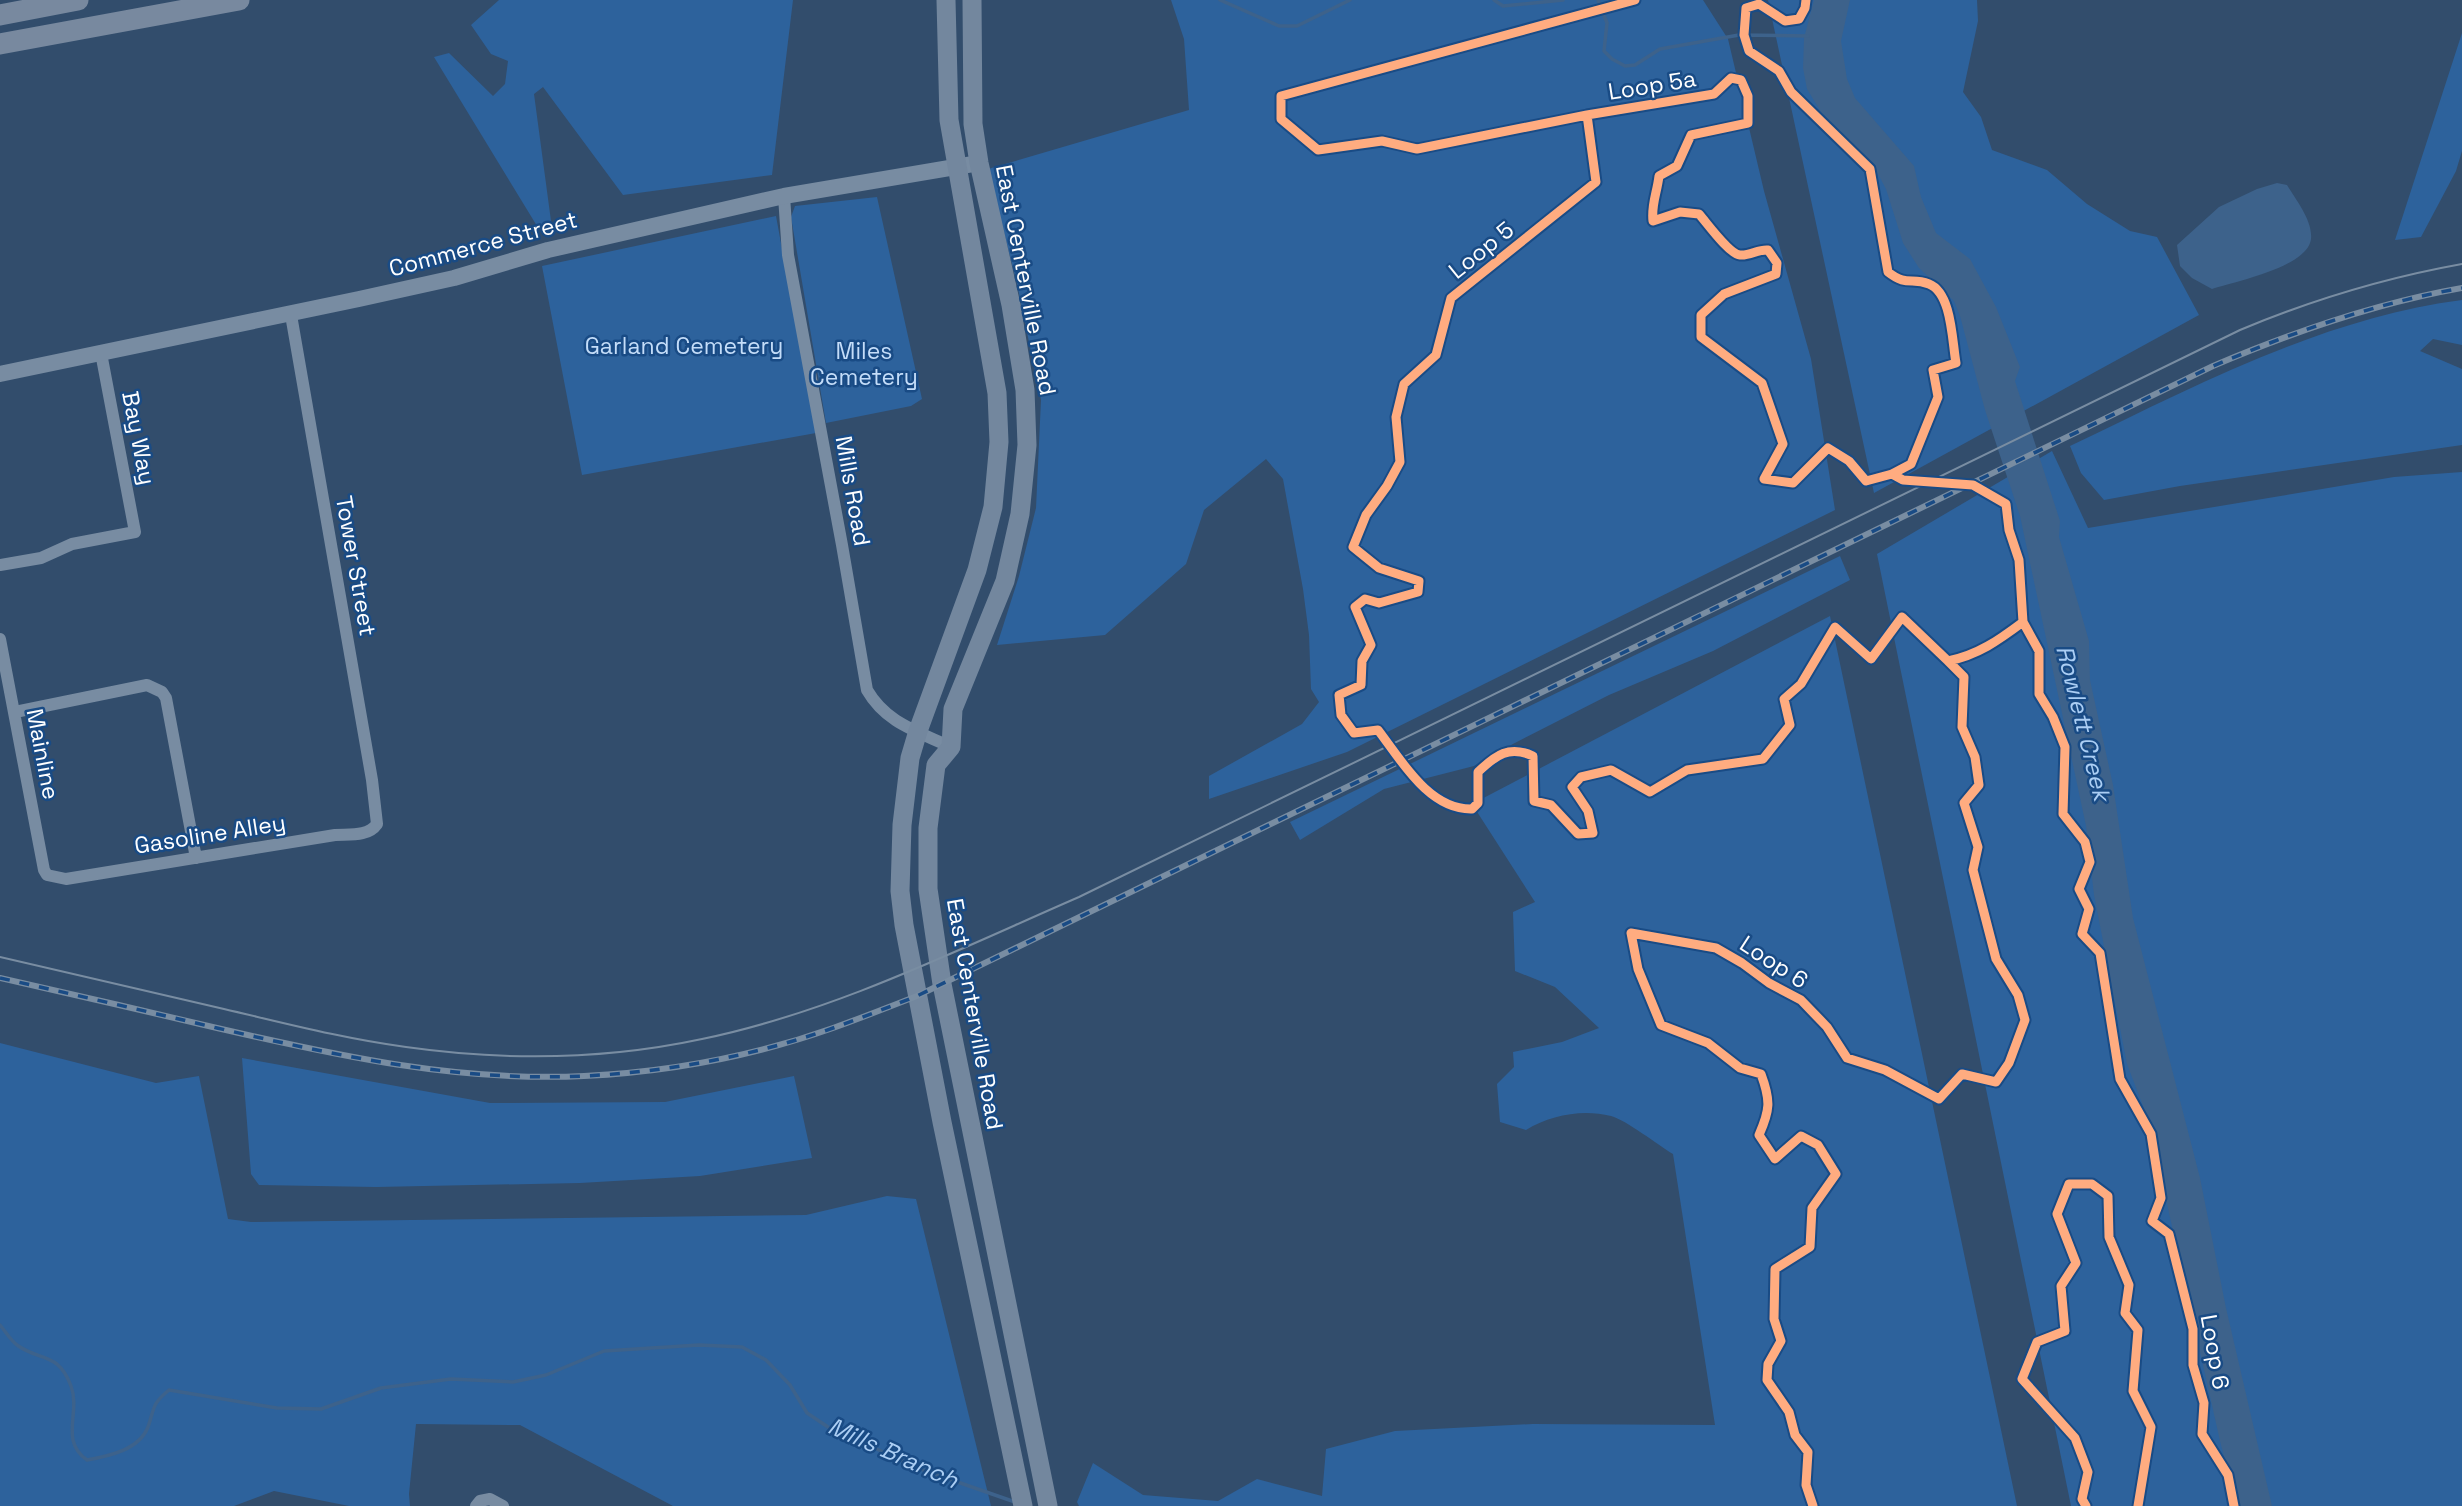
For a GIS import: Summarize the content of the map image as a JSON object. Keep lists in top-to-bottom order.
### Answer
{
  "streets": {
    "main road": ["East Centerville Road"],
    "street": [
      "Commerce Street",
      "Bay Way",
      "Mills Road",
      "Tower Street",
      "Mainline",
      "Gasoline Alley"
    ],
    "cycle path": ["Loop 5a", "Loop 5", "Loop 6"]
  },
  "crossings": [
    ["Commerce Street", "East Centerville Road"],
    ["Commerce Street", "Bay Way"],
    ["Commerce Street", "Mills Road"],
    ["Commerce Street", "Tower Street"],
    ["East Centerville Road", "Mills Road"],
    ["Tower Street", "Gasoline Alley"],
    ["Mainline", "Gasoline Alley"]
  ],
  "water": ["Rowlett Creek", "Mills Branch"],
  "parks": ["Garland Cemetery", "Miles Cemetery"]
}
